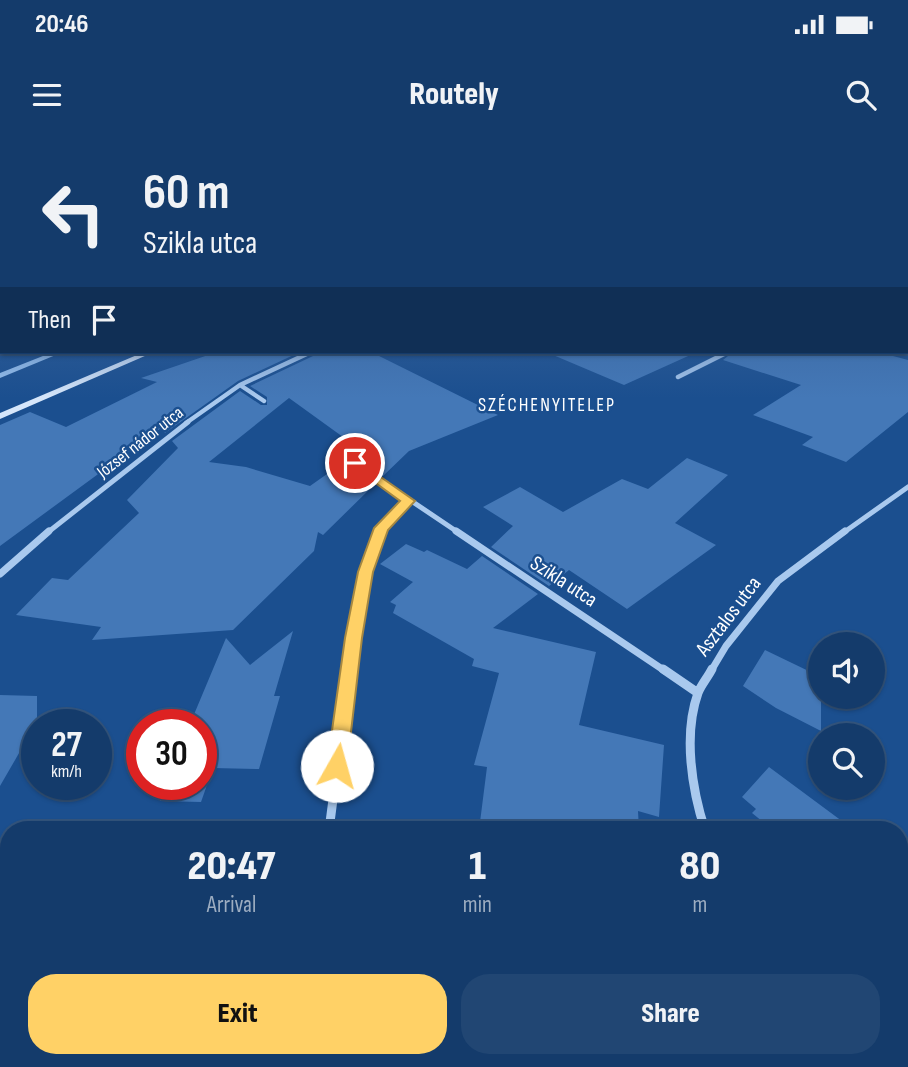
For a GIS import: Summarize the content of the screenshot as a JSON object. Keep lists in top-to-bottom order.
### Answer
{
  "streets": {
    "street": ["József nádor utca", "Szikla utca", "Asztalos utca"]
  },
  "crossings": [
    ["Szikla utca", "Asztalos utca"]
  ],
  "districts": ["SZÉCHENYITELEP"],
  "page": {
    "status": "20:46",
    "header": "Routely",
    "turn": ["60 m", "Szikla utca"],
    "then": "Then",
    "speed": "27 km/h",
    "limit": "30",
    "eta": [
      "20:47",
      "Arrival",
      "1",
      "min",
      "80",
      "m"
    ],
    "buttons": ["Exit", "Share"]
  }
}
